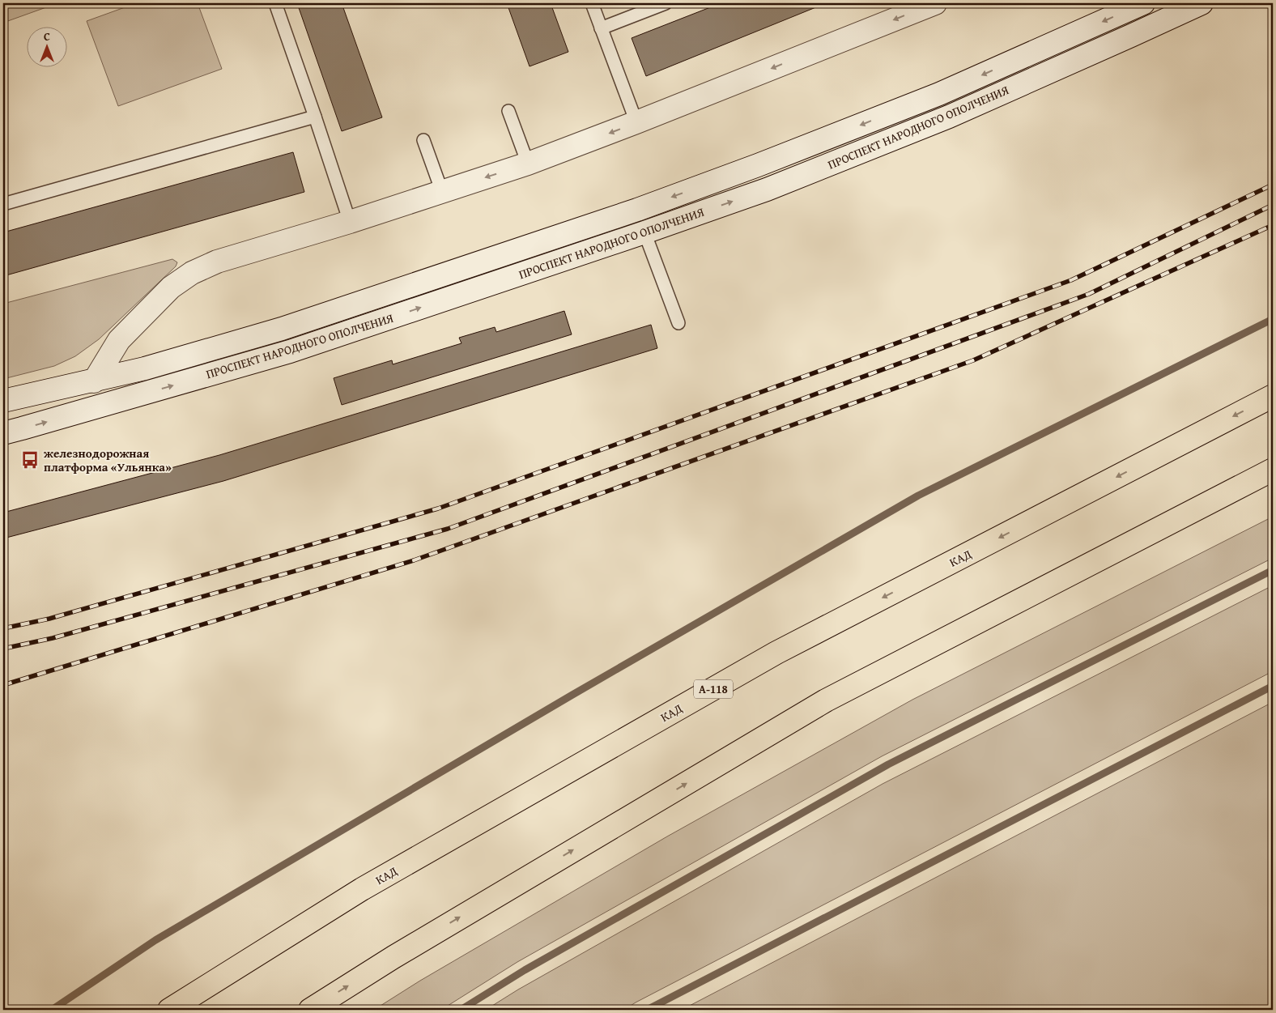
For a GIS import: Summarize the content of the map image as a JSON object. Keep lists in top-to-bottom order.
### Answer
{
  "streets": {
    "highway": ["КАД", "А-118"],
    "main road": ["ПРОСПЕКТ НАРОДНОГО ОПОЛЧЕНИЯ"]
  },
  "places": {
    "bus stop": ["железнодорожная платформа «Ульянка»"]
  },
  "north": "top"
}
